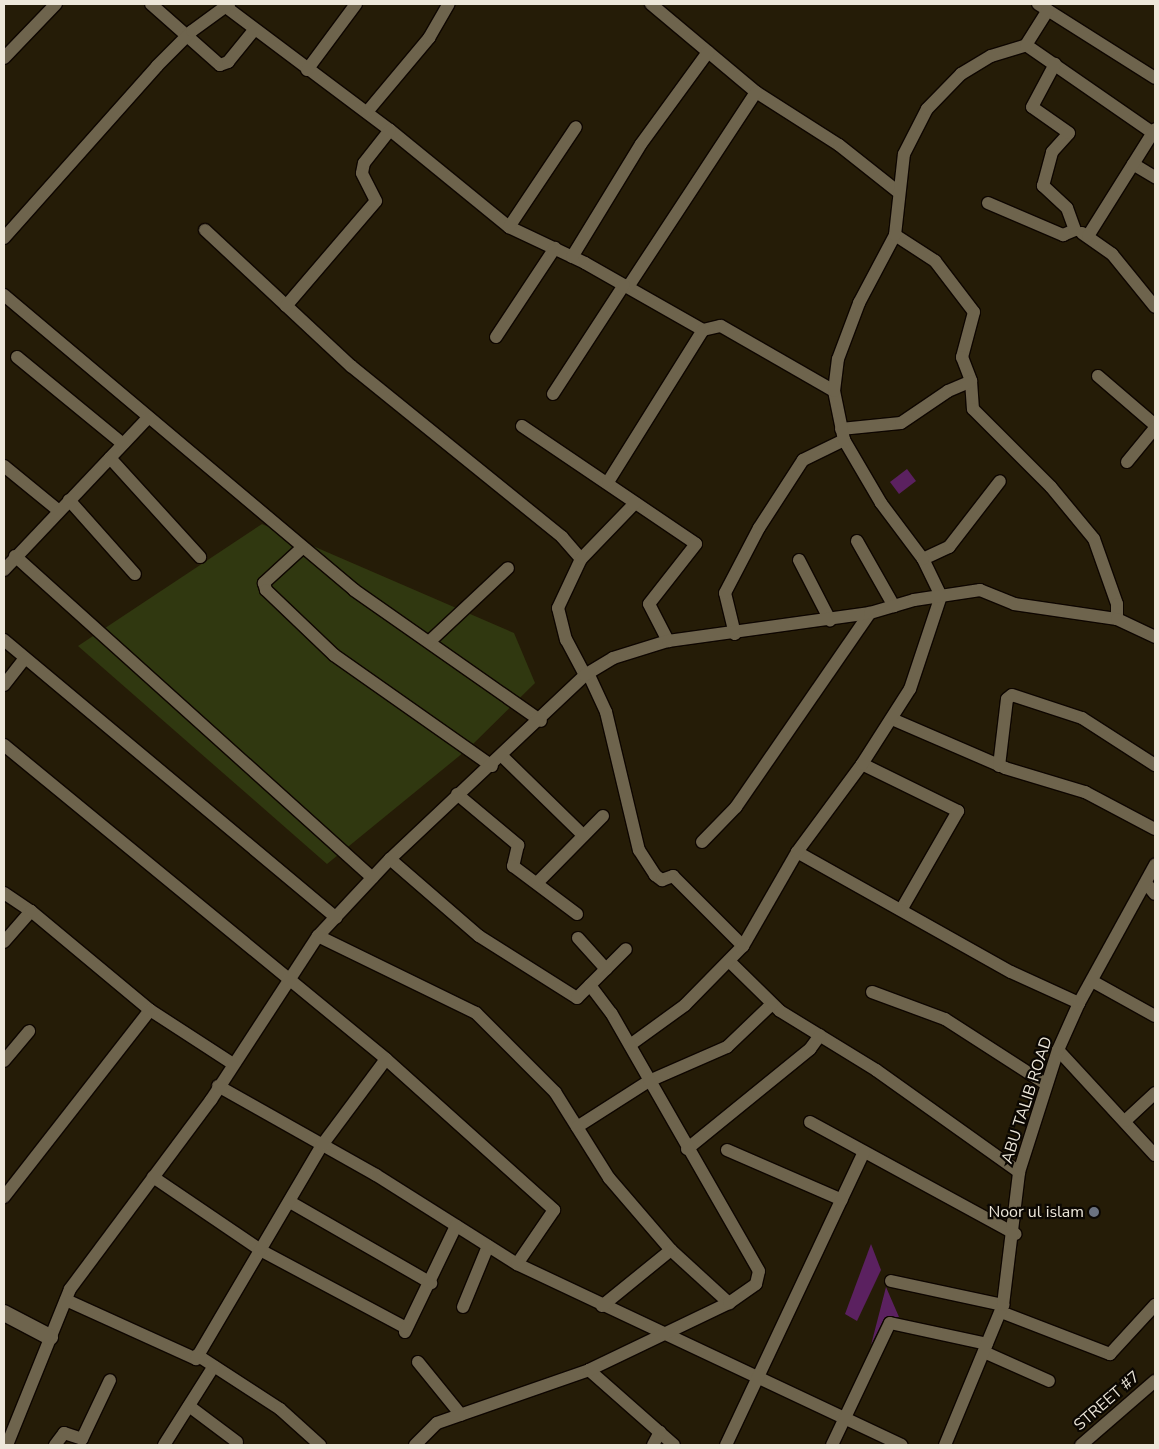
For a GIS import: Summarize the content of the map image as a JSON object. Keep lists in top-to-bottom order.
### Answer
{
  "streets": {
    "street": ["ABU TALIB ROAD", "STREET #7"]
  },
  "places": ["Noor ul islam"]
}
